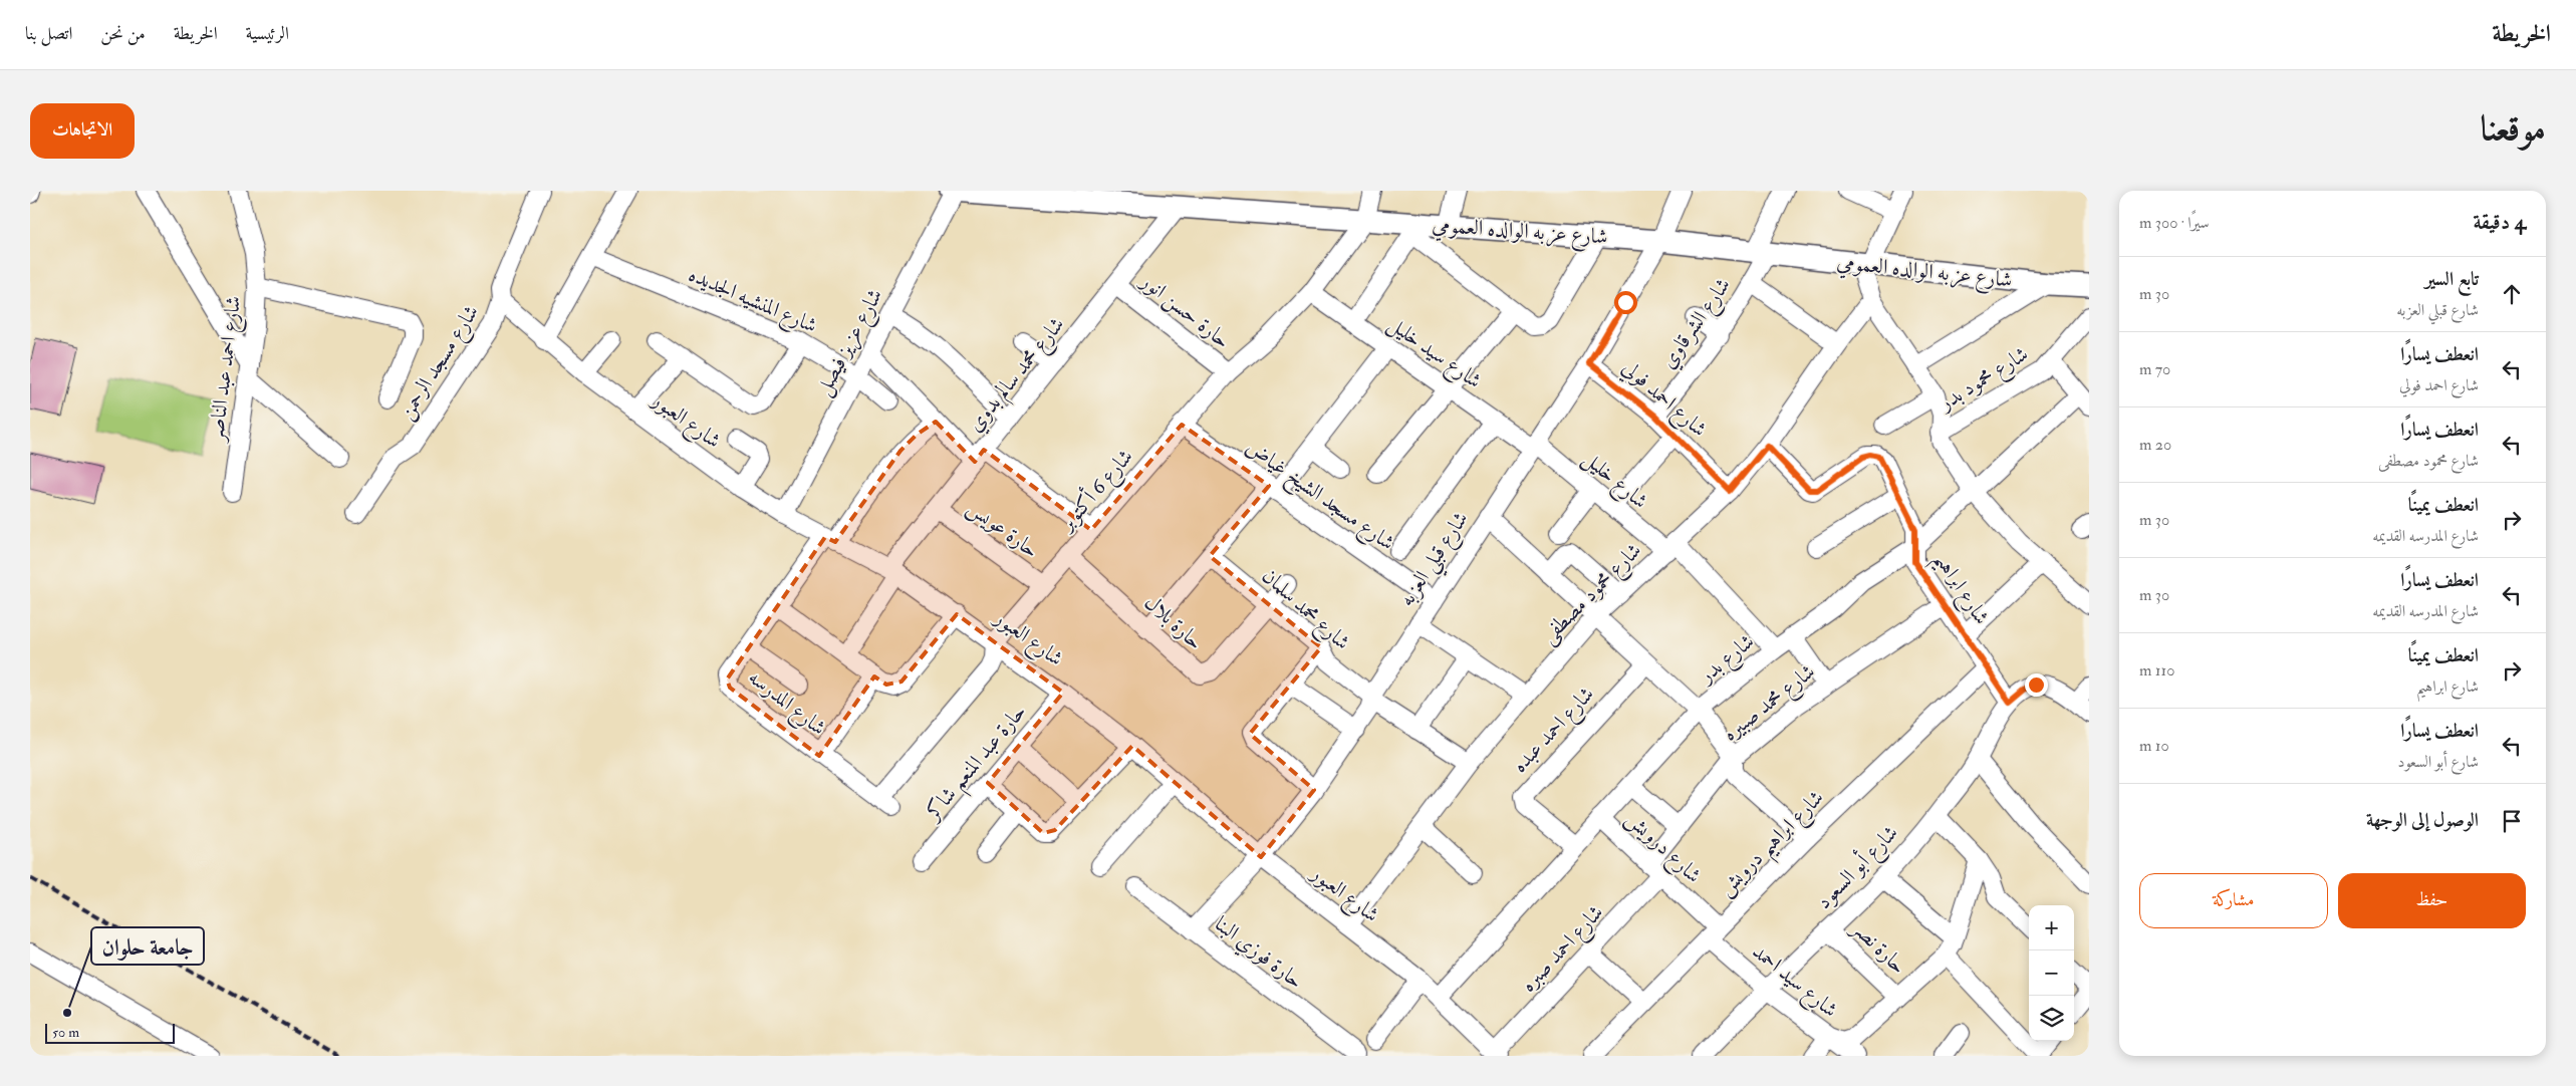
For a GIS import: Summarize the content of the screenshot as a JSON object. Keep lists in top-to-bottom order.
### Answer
{
  "streets": {
    "street": [
      "شارع عزبه الوالده العمومي",
      "شارع المنشيه الجديده",
      "حارة حسن انور",
      "شارع الشرقاوي",
      "شارع عزيز فيصل",
      "شارع سيد خليل",
      "شارع مسجد الرحمن",
      "شارع احمد عبد الناصر",
      "شارع محمد سالم بدوي",
      "شارع محمود بدر",
      "شارع احمد فولي",
      "شارع العبور",
      "شارع خليل",
      "شارع 6 أكتوبر",
      "شارع مسجد الشيخ غياض",
      "حارة عويس",
      "شارع قبلي العزبه",
      "شارع ابراهيم",
      "شارع محمود مصطفى",
      "شارع محمد سلمان",
      "حارة بلال",
      "شارع بدر",
      "شارع المدرسه",
      "شارع محمد صبيره",
      "شارع احمد عبده",
      "حارة عبد المنعم شاكر",
      "شارع ابراهيم درويش",
      "شارع درويش",
      "شارع أبو السعود",
      "حارة نصر",
      "شارع احمد صبره",
      "حارة فوزي البنا",
      "شارع سيد احمد"
    ]
  },
  "crossings": [
    ["شارع عزبه الوالده العمومي", "شارع الشرقاوي"],
    ["شارع عزبه الوالده العمومي", "شارع عزيز فيصل"],
    ["شارع عزبه الوالده العمومي", "شارع محمد سالم بدوي"],
    ["شارع عزبه الوالده العمومي", "شارع 6 أكتوبر"],
    ["شارع عزبه الوالده العمومي", "شارع قبلي العزبه"],
    ["شارع المنشيه الجديده", "شارع عزيز فيصل"],
    ["حارة حسن انور", "شارع محمد سالم بدوي"],
    ["حارة حسن انور", "شارع 6 أكتوبر"],
    ["شارع الشرقاوي", "شارع احمد فولي"],
    ["شارع عزيز فيصل", "شارع العبور"],
    ["شارع سيد خليل", "شارع خليل"],
    ["شارع سيد خليل", "شارع 6 أكتوبر"],
    ["شارع سيد خليل", "شارع قبلي العزبه"],
    ["شارع مسجد الرحمن", "شارع العبور"],
    ["شارع محمد سالم بدوي", "شارع العبور"],
    ["شارع محمد سالم بدوي", "حارة عويس"],
    ["شارع احمد فولي", "شارع قبلي العزبه"],
    ["شارع احمد فولي", "شارع محمود مصطفى"],
    ["شارع العبور", "شارع 6 أكتوبر"],
    ["شارع العبور", "شارع قبلي العزبه"],
    ["شارع العبور", "شارع محمود مصطفى"],
    ["شارع العبور", "شارع بدر"],
    ["شارع العبور", "شارع المدرسه"],
    ["شارع العبور", "حارة عبد المنعم شاكر"],
    ["شارع العبور", "شارع احمد صبره"],
    ["شارع خليل", "شارع قبلي العزبه"],
    ["شارع خليل", "شارع محمود مصطفى"],
    ["شارع خليل", "شارع بدر"],
    ["شارع 6 أكتوبر", "شارع مسجد الشيخ غياض"],
    ["شارع 6 أكتوبر", "حارة عويس"],
    ["شارع 6 أكتوبر", "حارة بلال"],
    ["شارع 6 أكتوبر", "شارع المدرسه"],
    ["شارع مسجد الشيخ غياض", "شارع قبلي العزبه"],
    ["شارع قبلي العزبه", "شارع محمد سلمان"],
    ["شارع قبلي العزبه", "حارة فوزي البنا"],
    ["شارع ابراهيم", "شارع محمود مصطفى"],
    ["شارع ابراهيم", "شارع بدر"],
    ["شارع ابراهيم", "شارع محمد صبيره"],
    ["شارع ابراهيم", "شارع ابراهيم درويش"],
    ["شارع ابراهيم", "شارع أبو السعود"],
    ["شارع محمود مصطفى", "شارع محمد سلمان"],
    ["شارع محمد سلمان", "حارة بلال"],
    ["شارع بدر", "شارع احمد عبده"],
    ["شارع بدر", "شارع درويش"],
    ["شارع محمد صبيره", "شارع درويش"],
    ["شارع محمد صبيره", "شارع احمد صبره"],
    ["شارع ابراهيم درويش", "شارع درويش"],
    ["شارع ابراهيم درويش", "شارع سيد احمد"],
    ["شارع درويش", "شارع احمد صبره"],
    ["شارع درويش", "شارع سيد احمد"],
    ["شارع أبو السعود", "حارة نصر"],
    ["شارع أبو السعود", "شارع سيد احمد"]
  ],
  "places": ["جامعة حلوان"],
  "scale_bar": "50 m",
  "page": {
    "header": "الخريطة",
    "nav": [
      "الرئيسية",
      "الخريطة",
      "من نحن",
      "اتصل بنا"
    ],
    "title": "موقعنا",
    "buttons": [
      "الاتجاهات",
      ["حفظ", "مشاركة"]
    ],
    "heading": ["4 دقيقة", "سيرًا · 300 m"],
    "list": [
      ["تابع السير", "شارع قبلي العزبه", "30 m"],
      ["انعطف يسارًا", "شارع احمد فولي", "70 m"],
      ["انعطف يسارًا", "شارع محمود مصطفى", "20 m"],
      ["انعطف يمينًا", "شارع المدرسه القديمه", "30 m"],
      ["انعطف يسارًا", "شارع المدرسه القديمه", "30 m"],
      ["انعطف يمينًا", "شارع ابراهيم", "110 m"],
      ["انعطف يسارًا", "شارع أبو السعود", "10 m"],
      "الوصول إلى الوجهة"
    ],
    "map_buttons": ["+", "−"],
    "scale": "50 m"
  }
}
